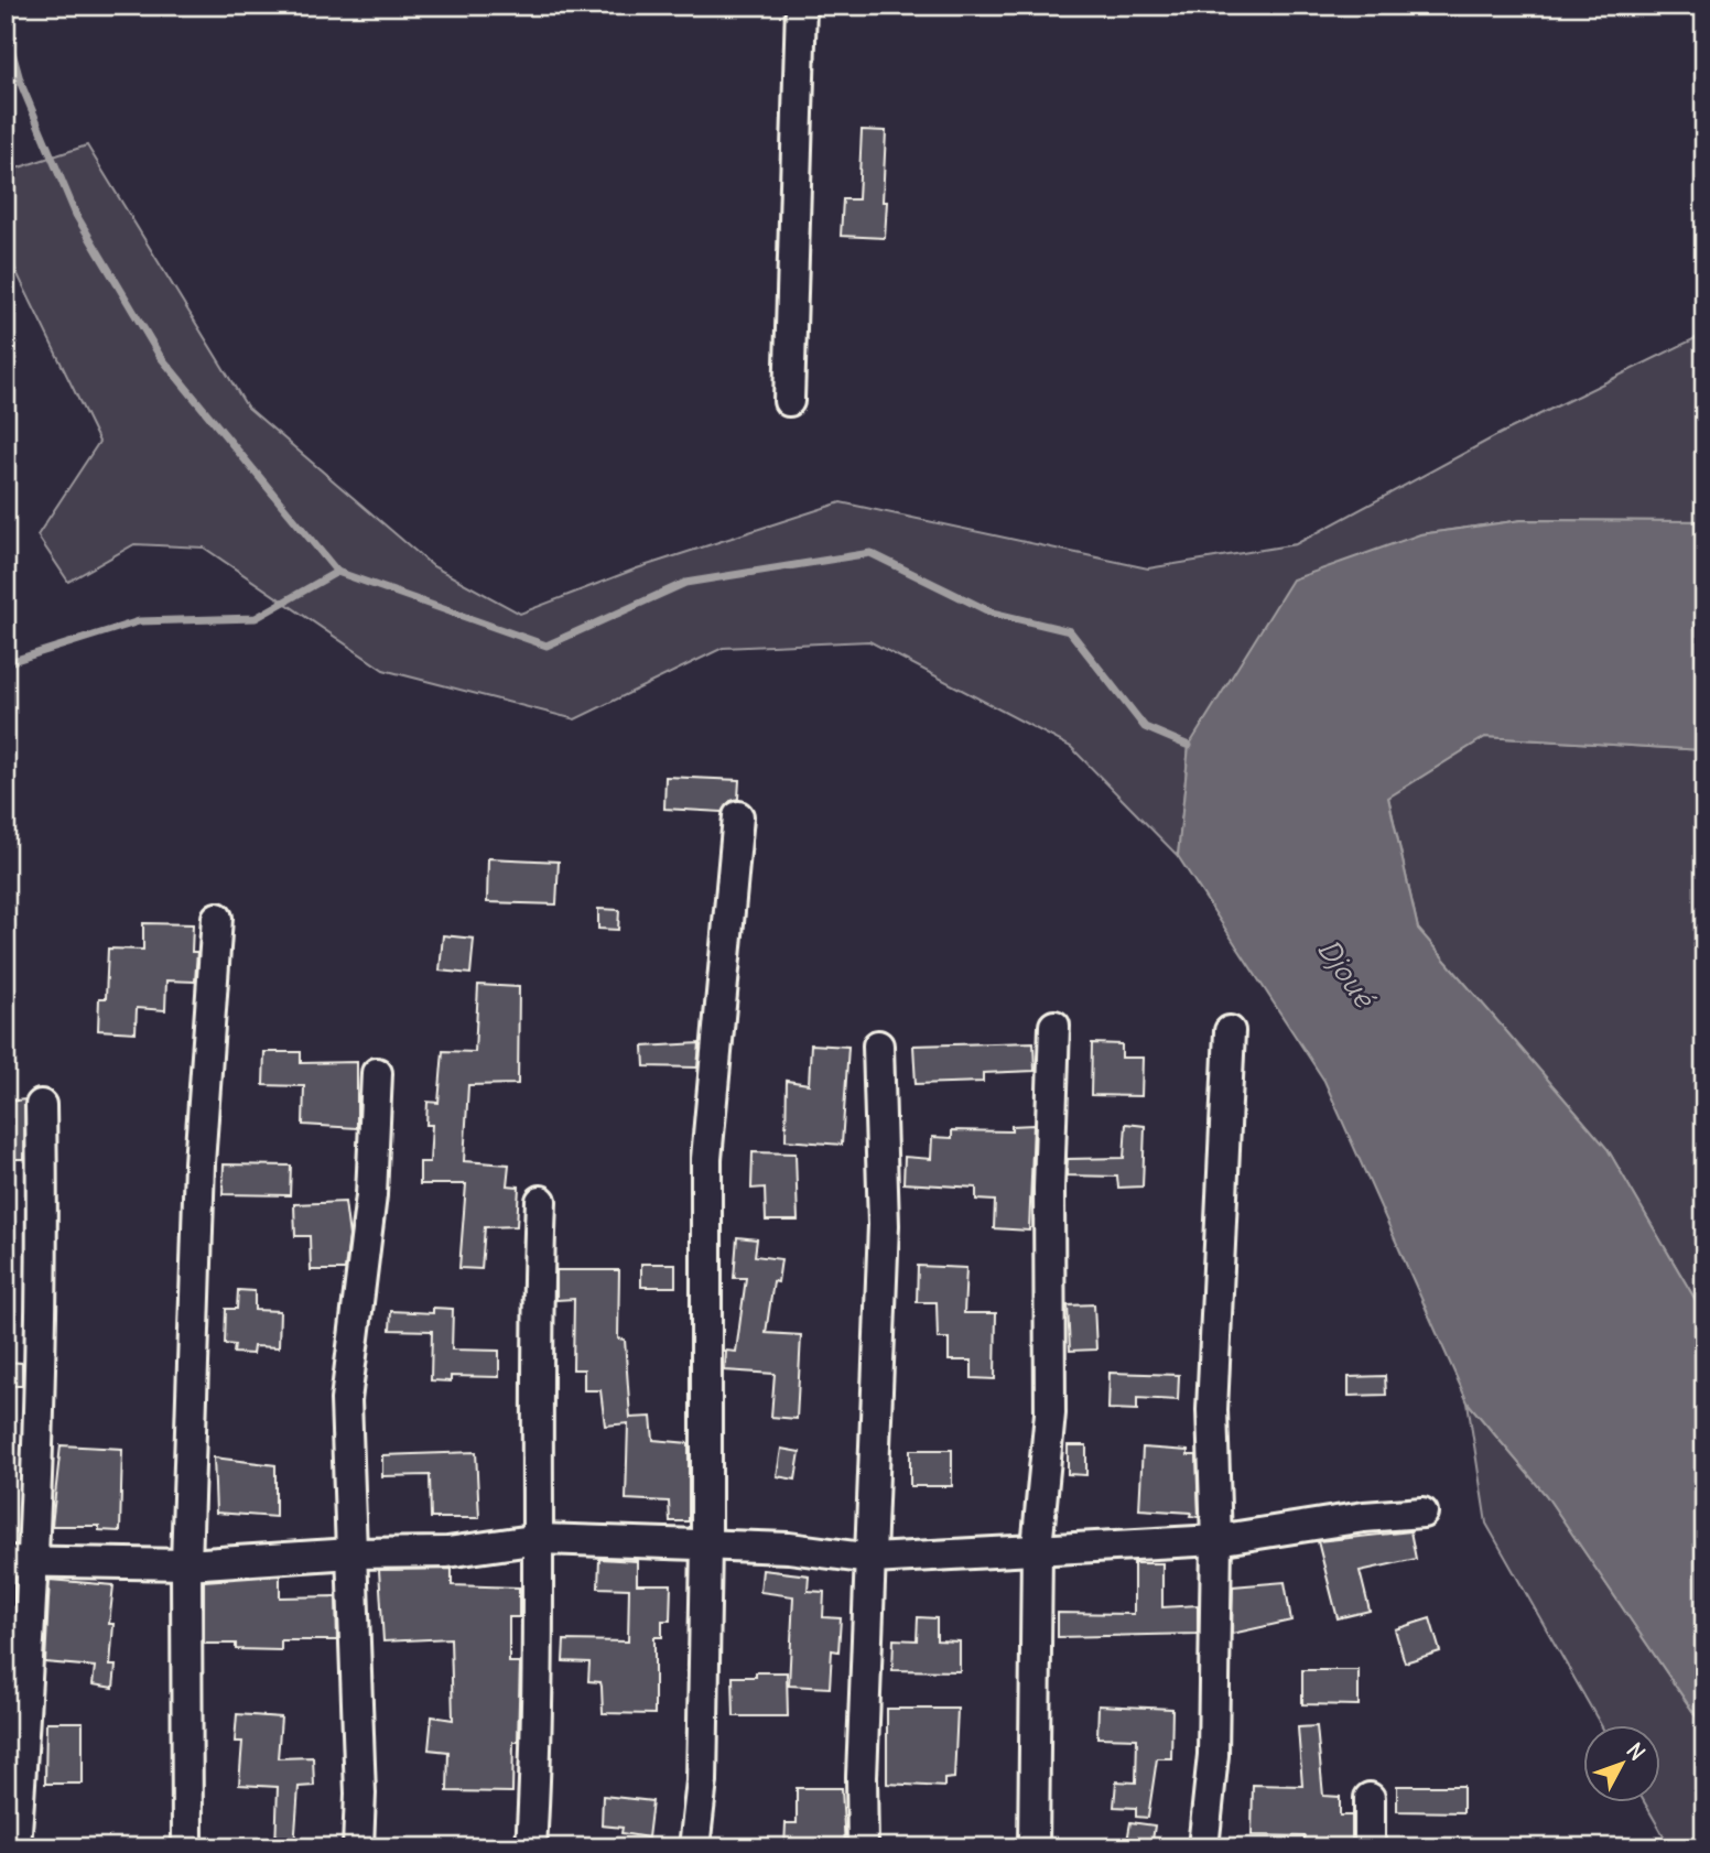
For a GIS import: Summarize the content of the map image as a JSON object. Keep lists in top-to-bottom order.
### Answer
{
  "water": ["Djoué"],
  "north": "top right"
}
